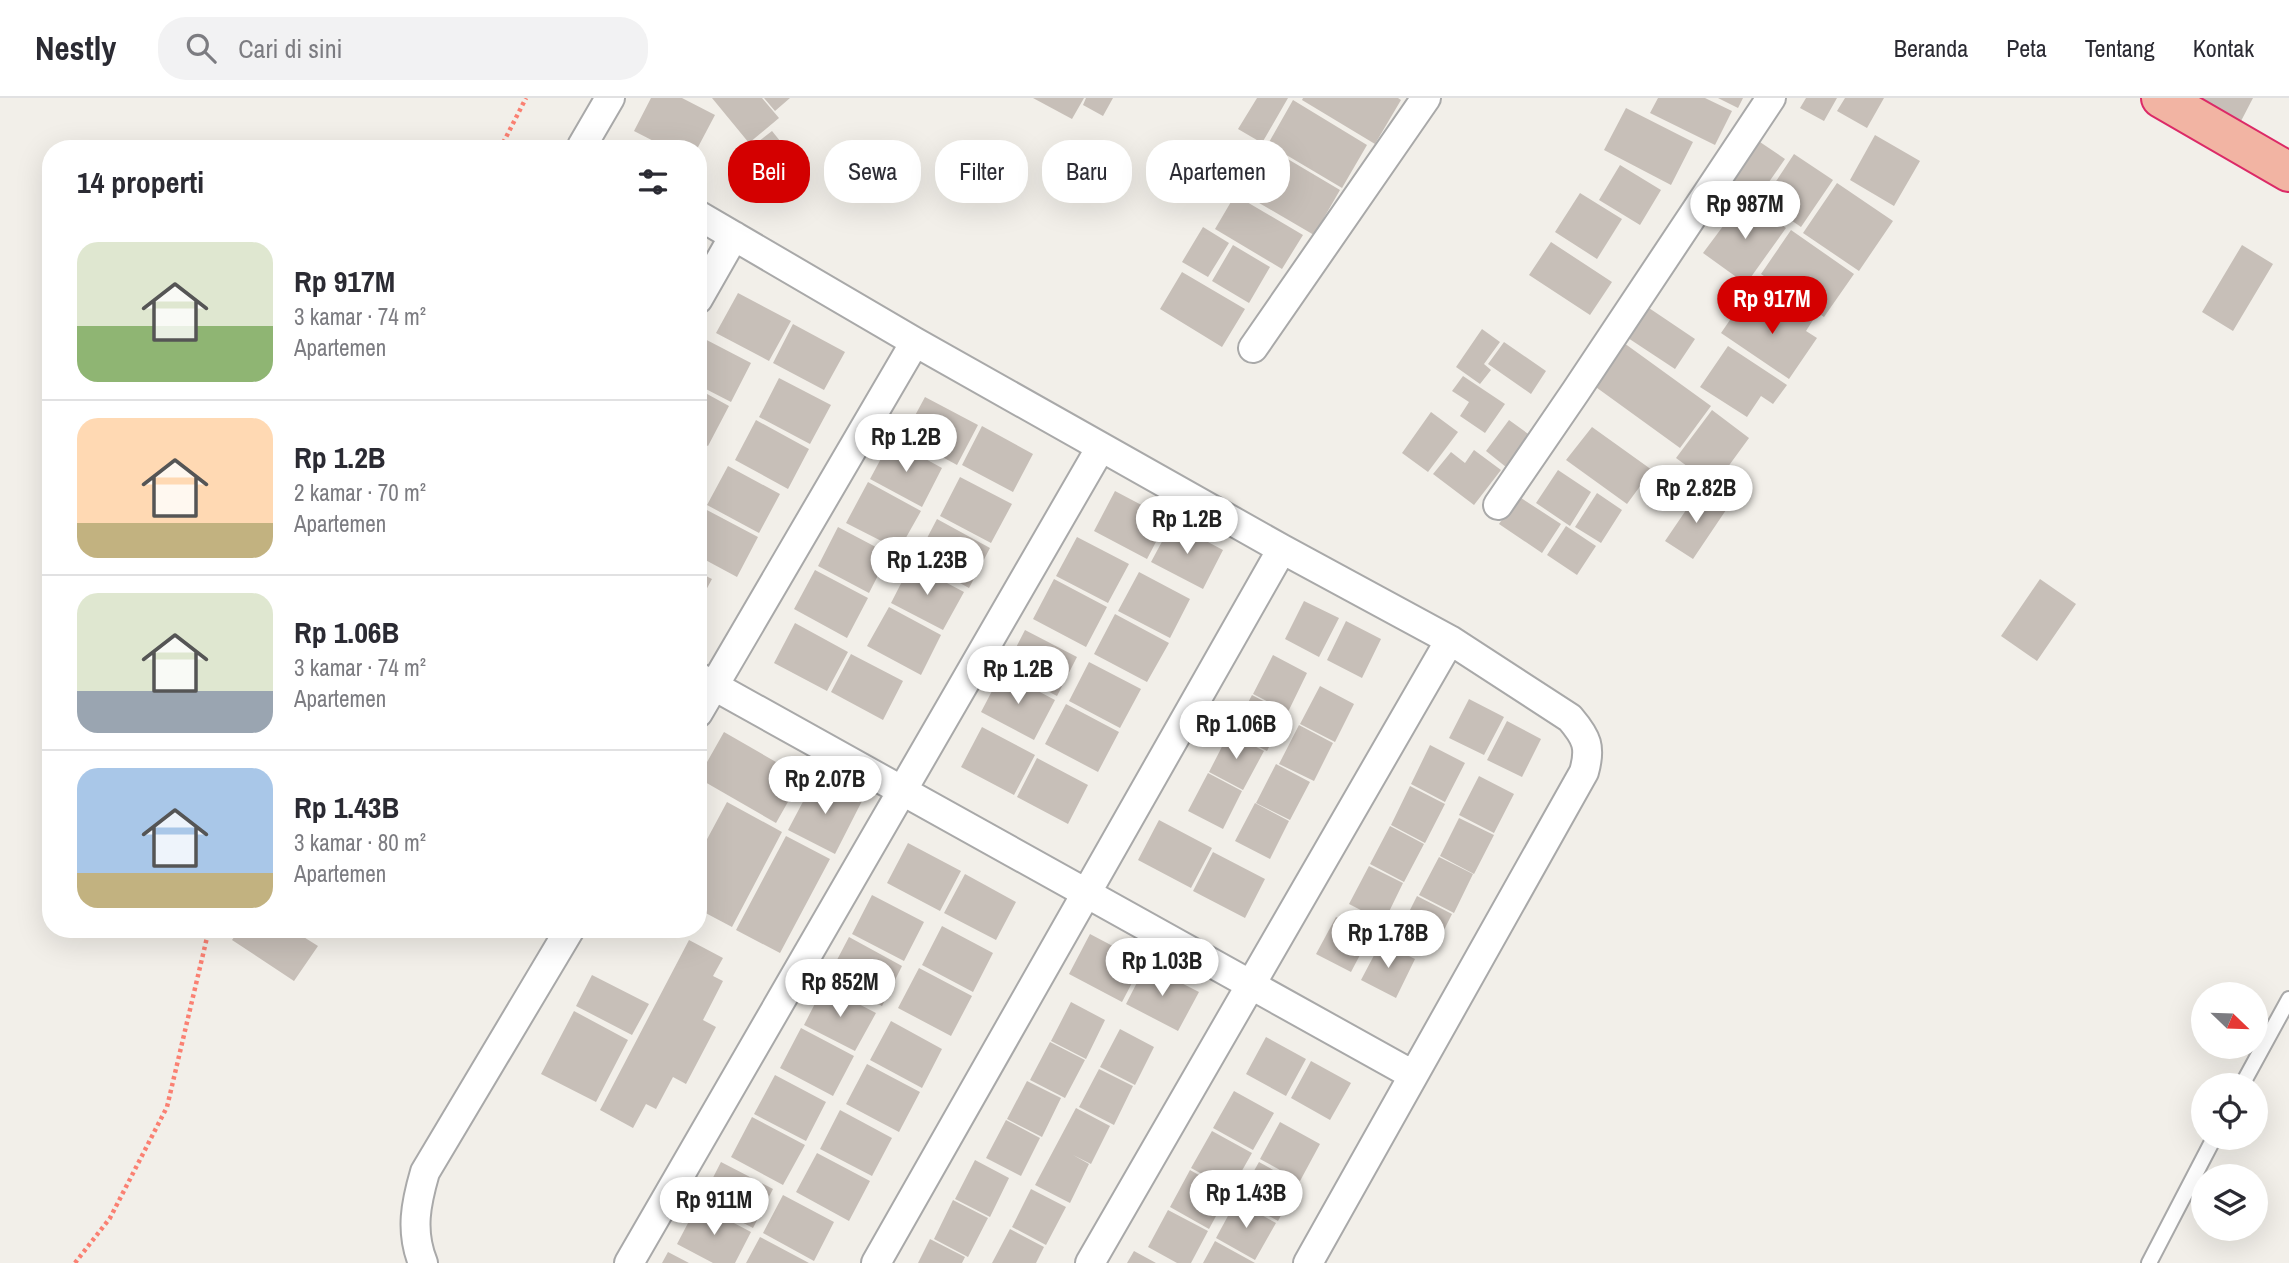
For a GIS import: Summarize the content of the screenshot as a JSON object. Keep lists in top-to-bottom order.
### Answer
{
  "north": "bottom right",
  "page": {
    "header": "Nestly",
    "search": "Cari di sini",
    "nav": [
      "Beranda",
      "Peta",
      "Tentang",
      "Kontak"
    ],
    "chip": [
      "Beli",
      "Sewa",
      "Filter",
      "Baru",
      "Apartemen"
    ],
    "heading": "14 properti",
    "price": [
      "Rp 987M",
      "Rp 917M",
      "Rp 1.2B",
      "Rp 2.82B",
      "Rp 1.2B",
      "Rp 1.23B",
      "Rp 1.2B",
      "Rp 1.06B",
      "Rp 2.07B",
      "Rp 1.78B",
      "Rp 1.03B",
      "Rp 852M",
      "Rp 1.43B",
      "Rp 911M"
    ],
    "list": [
      {
        "name": "Rp 917M",
        "note": "3 kamar · 74 m² · Apartemen"
      },
      {
        "name": "Rp 1.2B",
        "note": "2 kamar · 70 m² · Apartemen"
      },
      {
        "name": "Rp 1.06B",
        "note": "3 kamar · 74 m² · Apartemen"
      },
      {
        "name": "Rp 1.43B",
        "note": "3 kamar · 80 m² · Apartemen"
      }
    ]
  }
}
